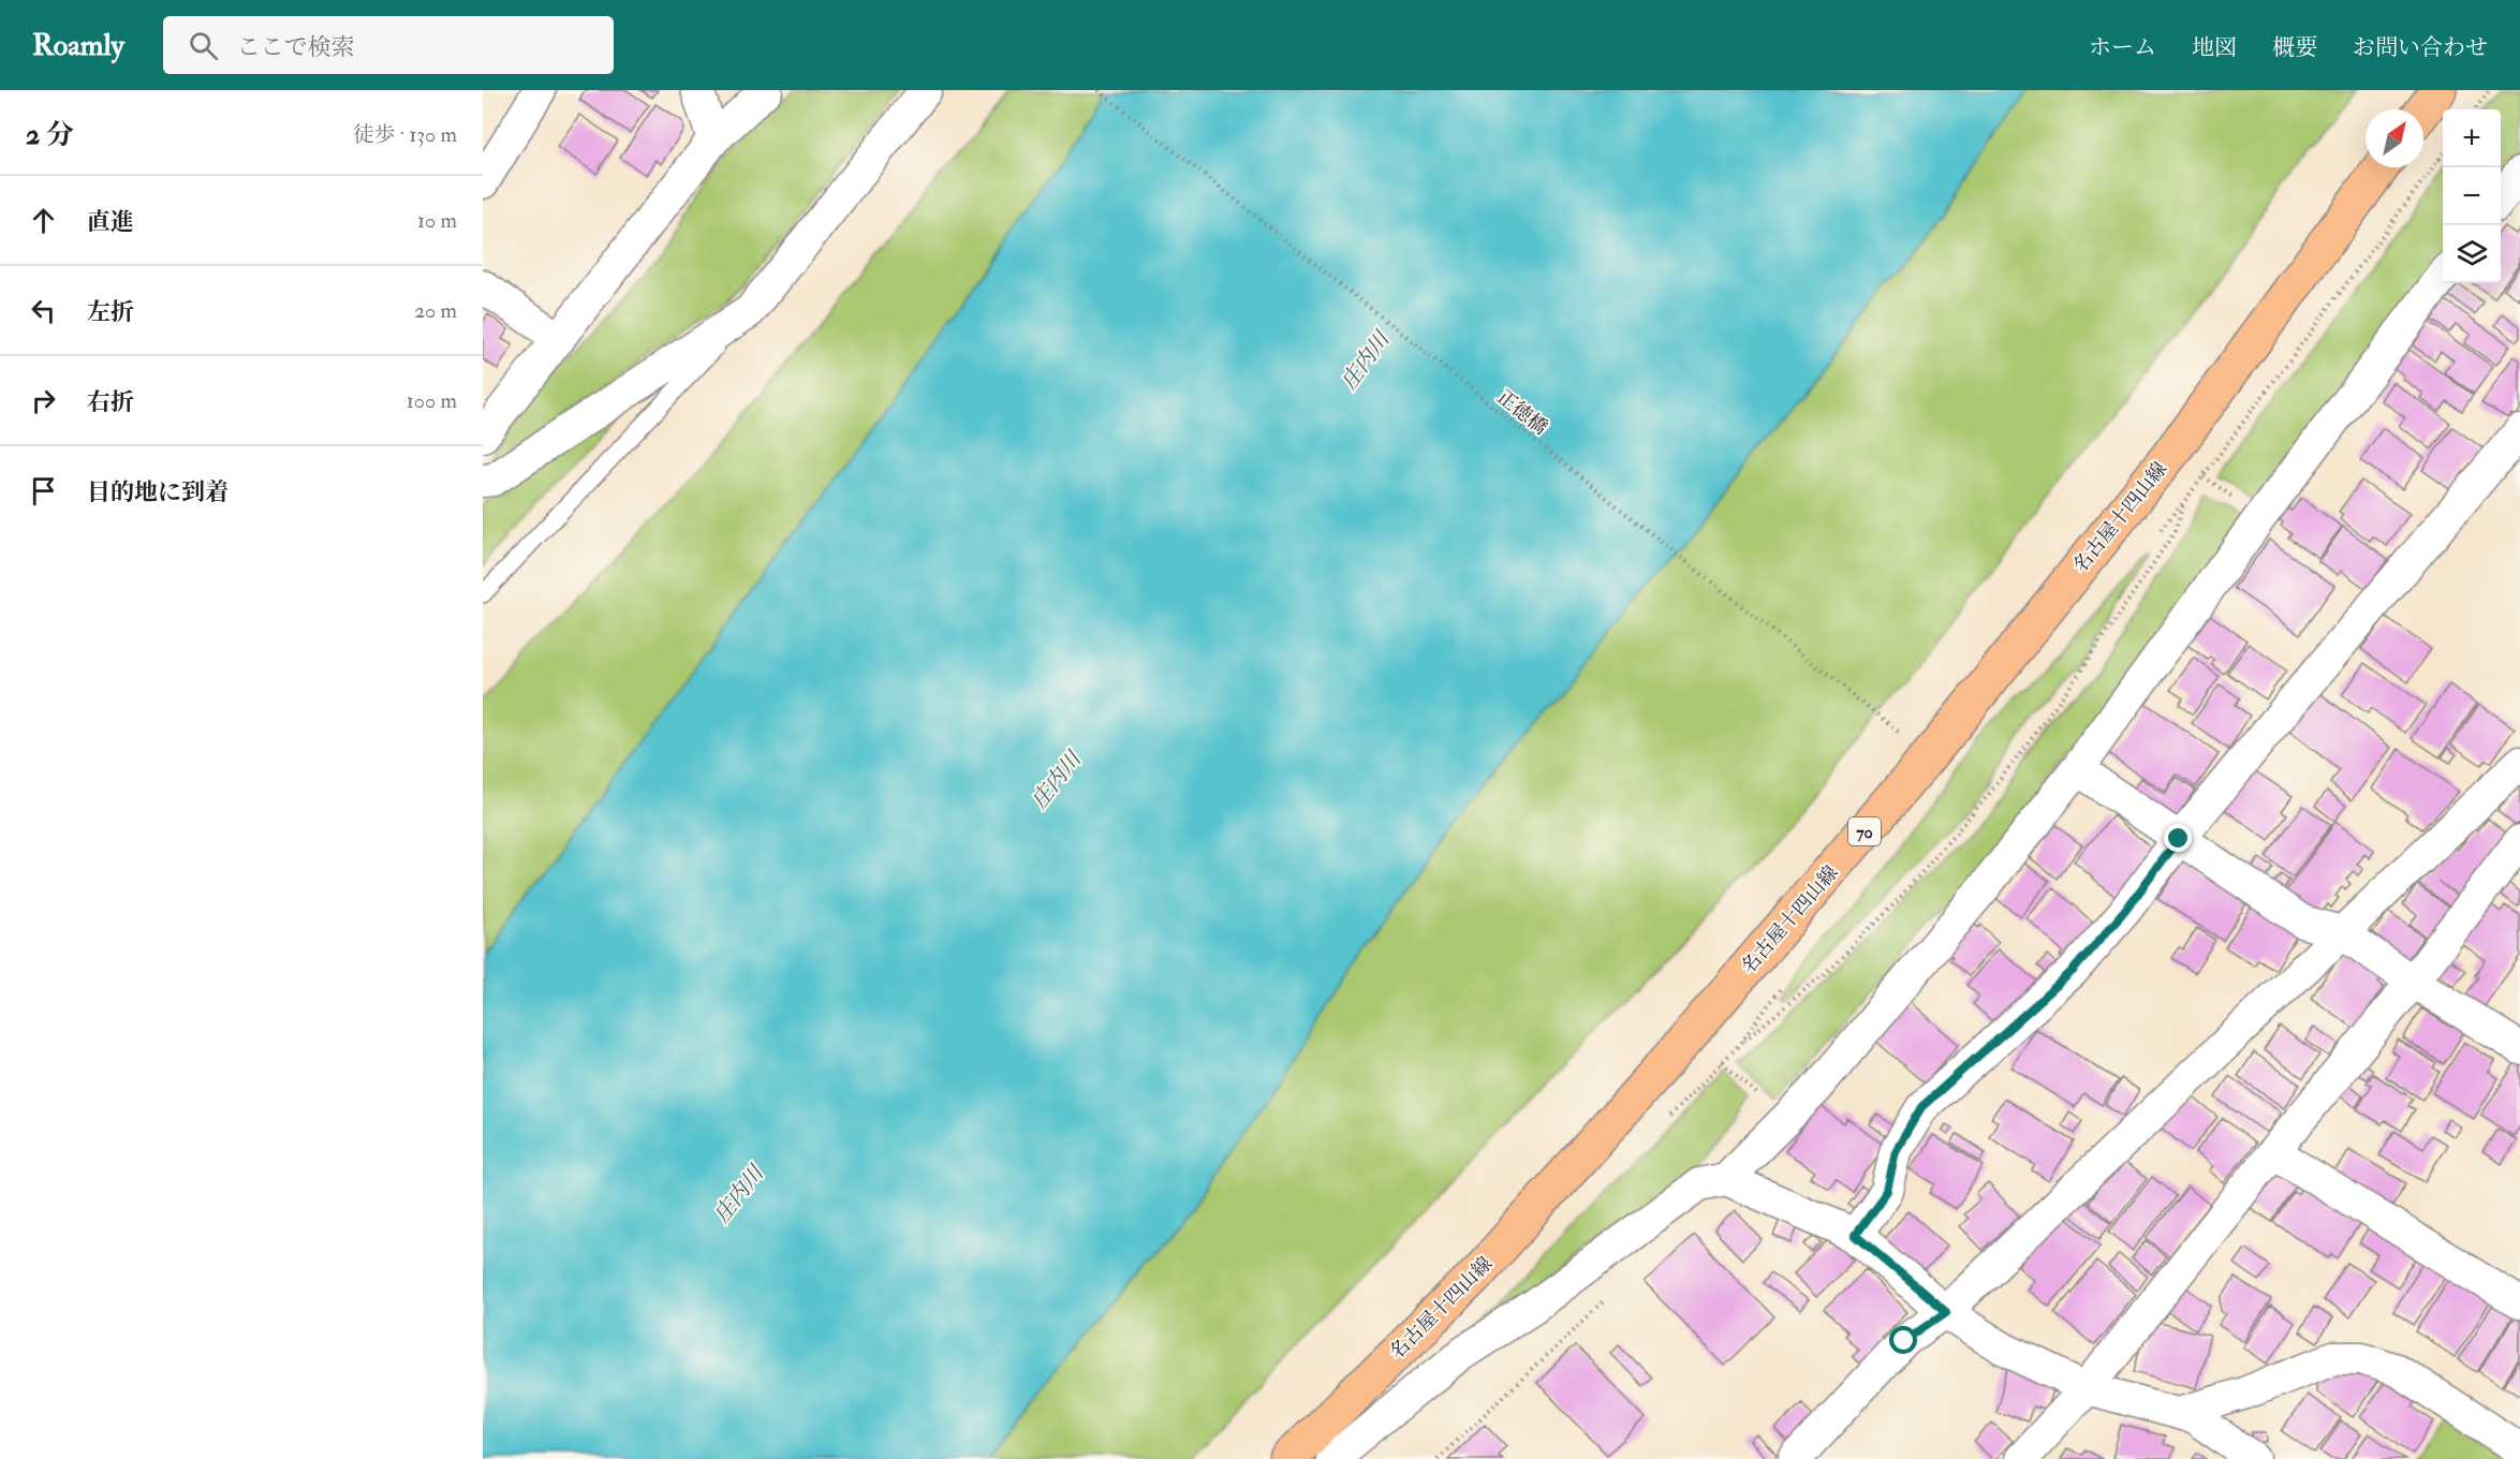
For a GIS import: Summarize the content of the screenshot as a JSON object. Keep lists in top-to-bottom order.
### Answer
{
  "streets": {
    "main road": ["名古屋十四山線", "70"],
    "path": ["正徳橋"]
  },
  "crossings": [
    ["正徳橋", "名古屋十四山線"]
  ],
  "water": ["庄内川"],
  "north": "top right",
  "page": {
    "header": "Roamly",
    "search": "ここで検索",
    "nav": [
      "ホーム",
      "地図",
      "概要",
      "お問い合わせ"
    ],
    "heading": ["2 分", "徒歩 · 130 m"],
    "map_buttons": ["+", "−"],
    "list": [
      ["直進", "10 m"],
      ["左折", "20 m"],
      ["右折", "100 m"],
      "目的地に到着"
    ]
  }
}
